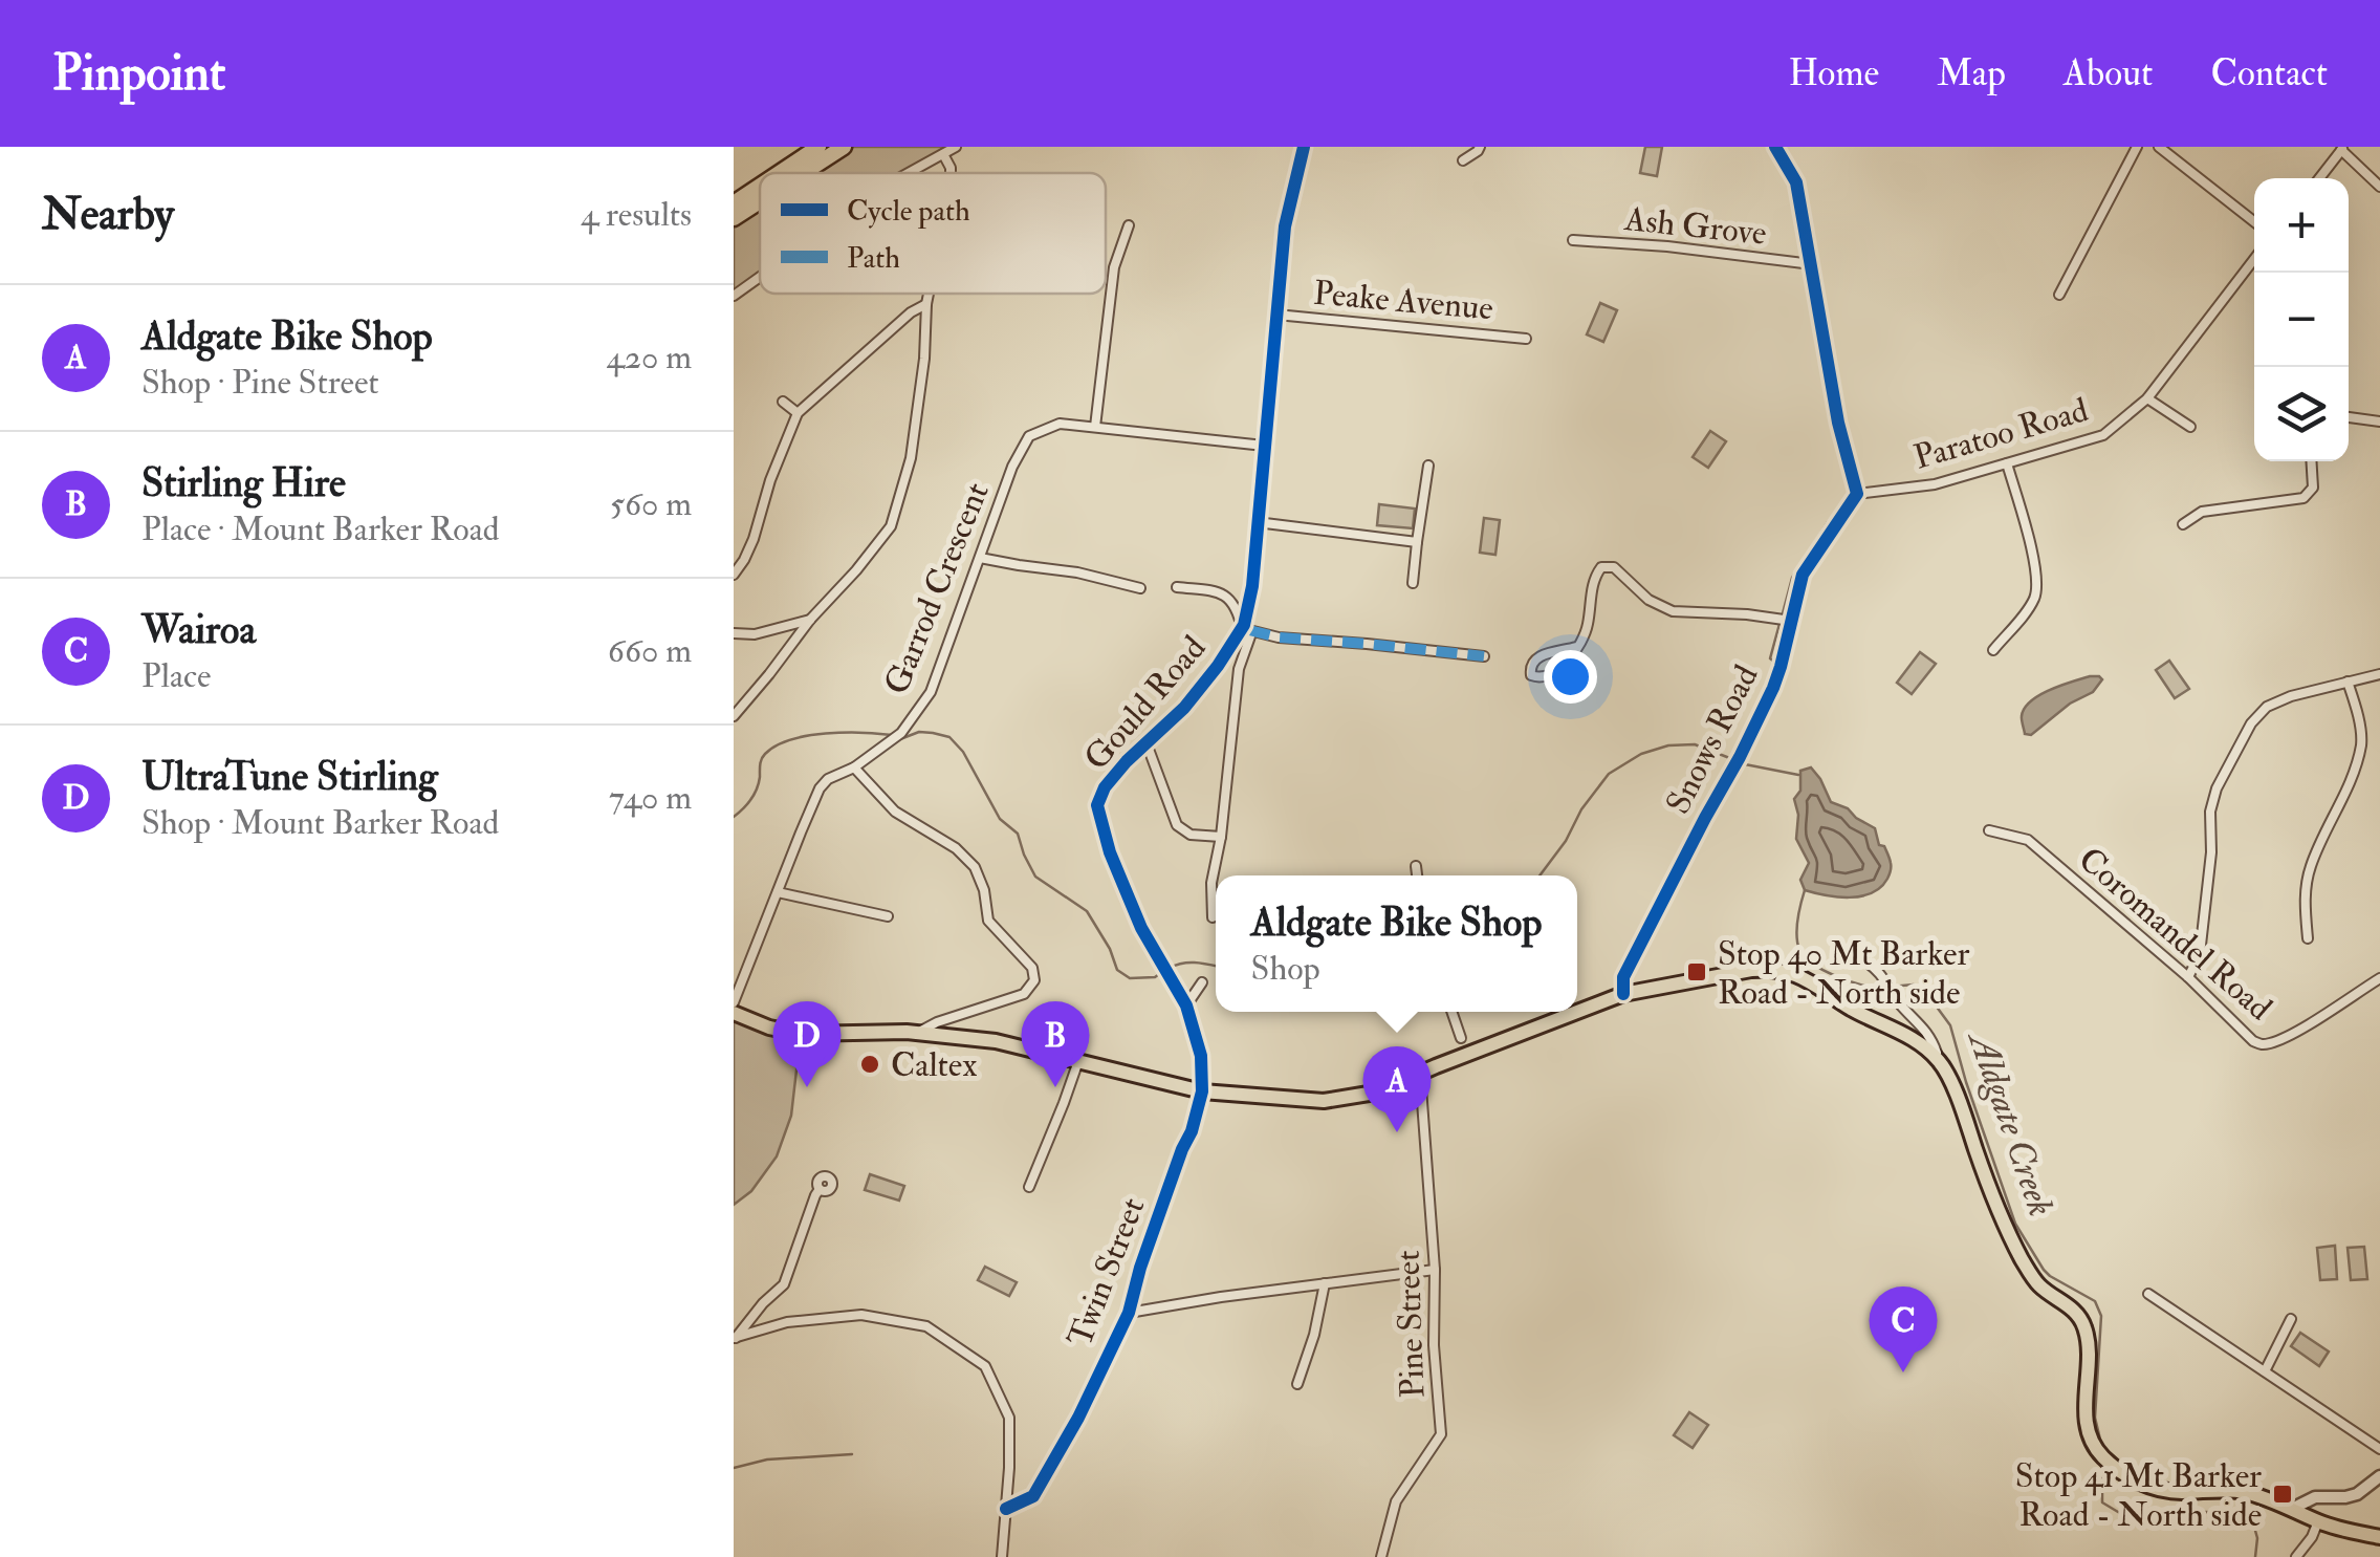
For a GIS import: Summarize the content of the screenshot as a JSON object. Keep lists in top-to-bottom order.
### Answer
{
  "streets": {
    "street": [
      "Ash Grove",
      "Peake Avenue",
      "Paratoo Road",
      "Garrod Crescent",
      "Gould Road",
      "Snows Road",
      "Coromandel Road",
      "Twin Street",
      "Pine Street"
    ]
  },
  "crossings": [
    ["Peake Avenue", "Gould Road"],
    ["Paratoo Road", "Snows Road"],
    ["Garrod Crescent", "Gould Road"],
    ["Gould Road", "Twin Street"]
  ],
  "water": ["Aldgate Creek"],
  "places": {
    "transit": ["Stop 40 Mt Barker Road - North side", "Stop 41 Mt Barker Road - North side"],
    "other": ["Caltex"]
  },
  "legend": ["Cycle path", "Path"],
  "page": {
    "header": "Pinpoint",
    "nav": [
      "Home",
      "Map",
      "About",
      "Contact"
    ],
    "heading": ["Nearby", "4 results"],
    "map_buttons": ["+", "−"],
    "list": [
      {
        "mark": "A",
        "name": "Aldgate Bike Shop",
        "note": "Shop · Pine Street",
        "value": "420 m"
      },
      {
        "mark": "B",
        "name": "Stirling Hire",
        "note": "Place · Mount Barker Road",
        "value": "560 m"
      },
      {
        "mark": "C",
        "name": "Wairoa",
        "note": "Place",
        "value": "660 m"
      },
      {
        "mark": "D",
        "name": "UltraTune Stirling",
        "note": "Shop · Mount Barker Road",
        "value": "740 m"
      }
    ],
    "popup": ["Aldgate Bike Shop", "Shop"],
    "pins": [
      "B",
      "D",
      "A",
      "C"
    ]
  }
}
